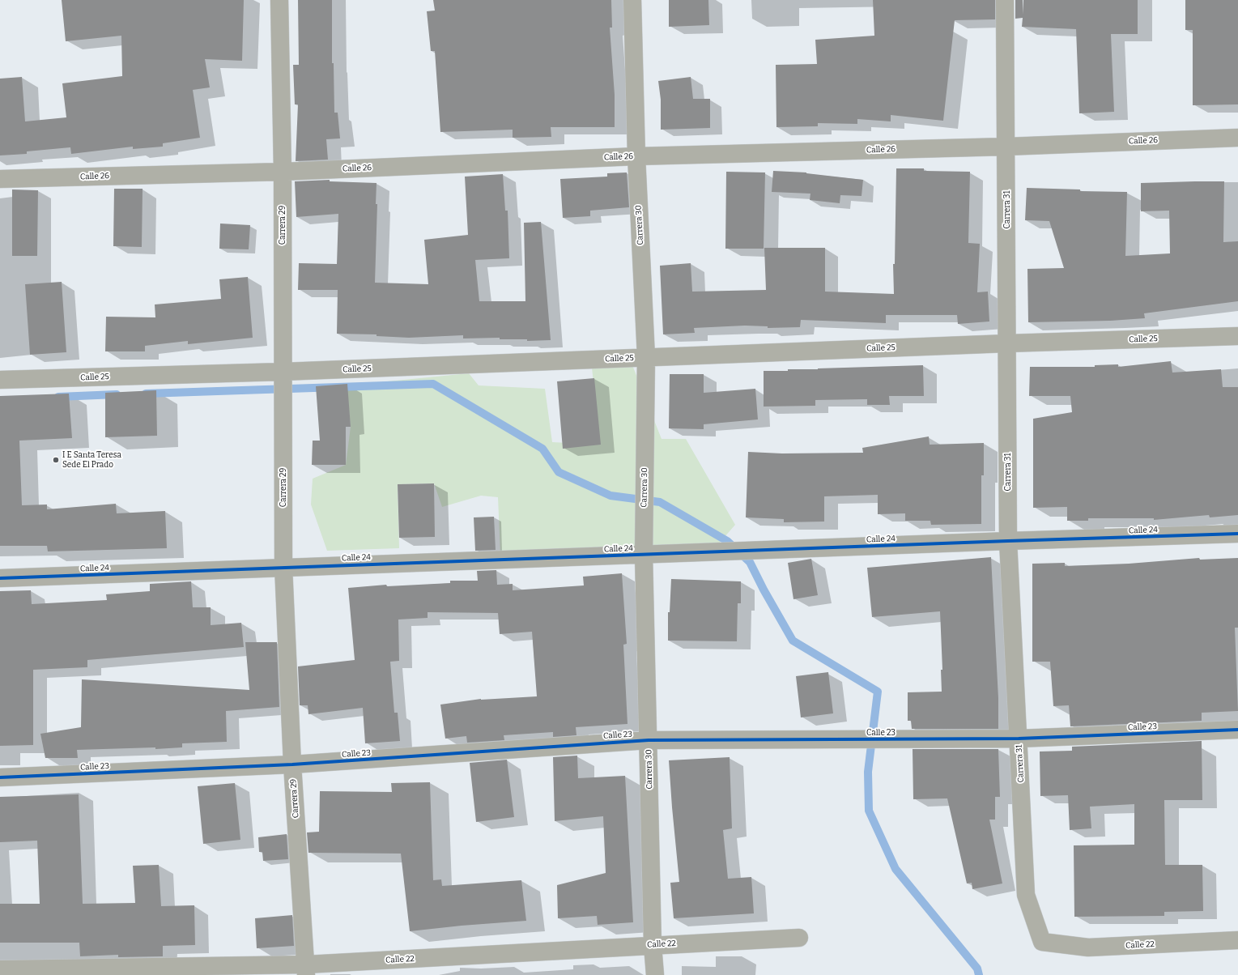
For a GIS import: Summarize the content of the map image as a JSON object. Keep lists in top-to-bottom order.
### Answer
{
  "streets": {
    "street": [
      "Calle 26",
      "Carrera 31",
      "Carrera 29",
      "Carrera 30",
      "Calle 25",
      "Calle 24",
      "Calle 23",
      "Calle 22"
    ]
  },
  "crossings": [
    ["Calle 26", "Carrera 31"],
    ["Calle 26", "Carrera 29"],
    ["Calle 26", "Carrera 30"],
    ["Carrera 31", "Calle 25"],
    ["Carrera 31", "Calle 24"],
    ["Carrera 31", "Calle 23"],
    ["Carrera 31", "Calle 22"],
    ["Carrera 29", "Calle 25"],
    ["Carrera 29", "Calle 24"],
    ["Carrera 29", "Calle 23"],
    ["Carrera 29", "Calle 22"],
    ["Carrera 30", "Calle 25"],
    ["Carrera 30", "Calle 24"],
    ["Carrera 30", "Calle 23"],
    ["Carrera 30", "Calle 22"]
  ],
  "places": ["I E Santa Teresa Sede El Prado"]
}
